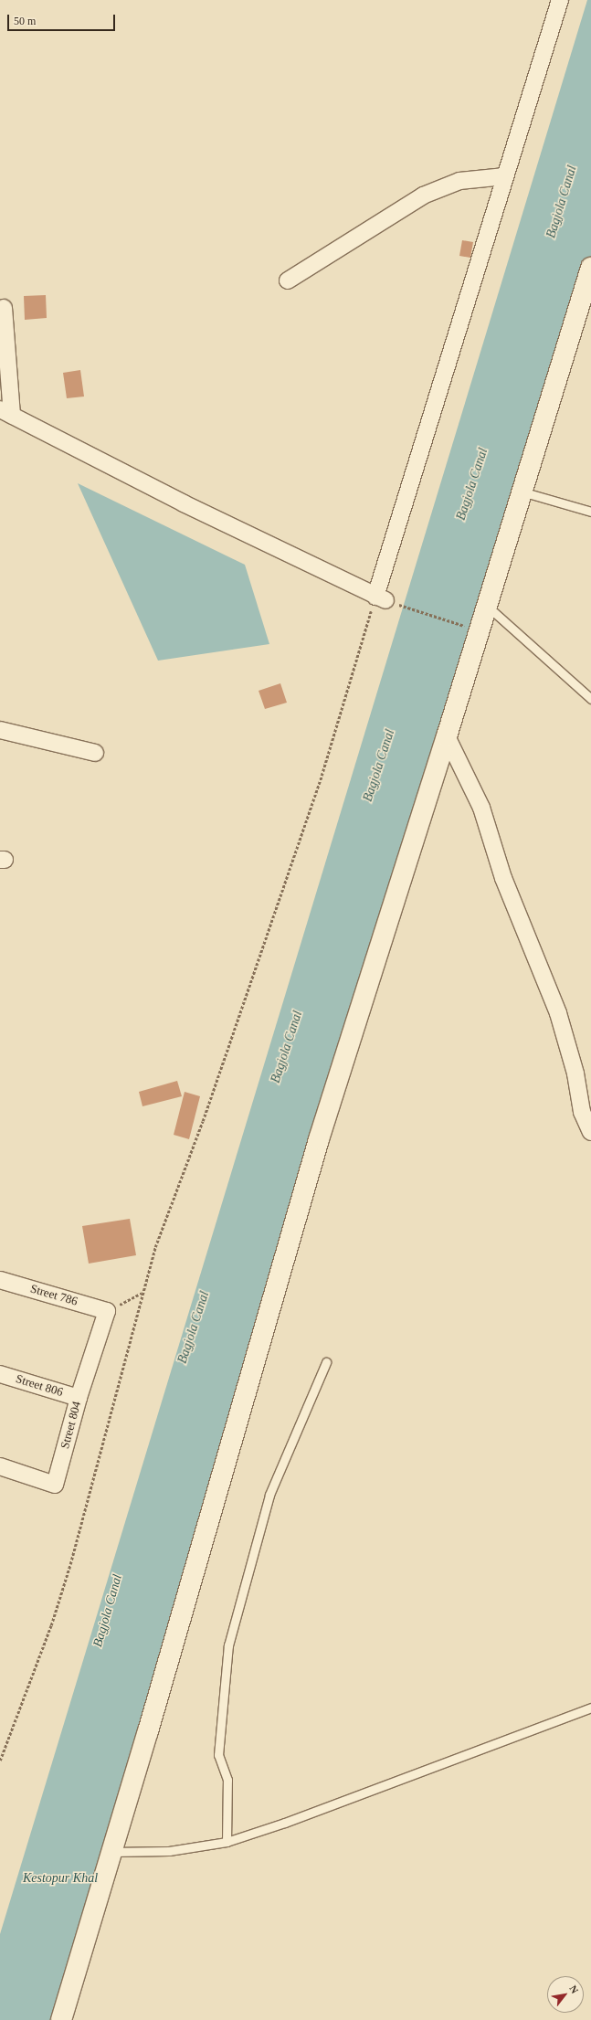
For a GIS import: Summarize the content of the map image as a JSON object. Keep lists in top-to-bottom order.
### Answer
{
  "streets": {
    "street": ["Street 786", "Street 806", "Street 804"]
  },
  "crossings": [
    ["Street 786", "Street 804"],
    ["Street 806", "Street 804"]
  ],
  "water": ["Bagjola Canal", "Kestopur Khal"],
  "scale_bar": "50 m",
  "north": "top right"
}
